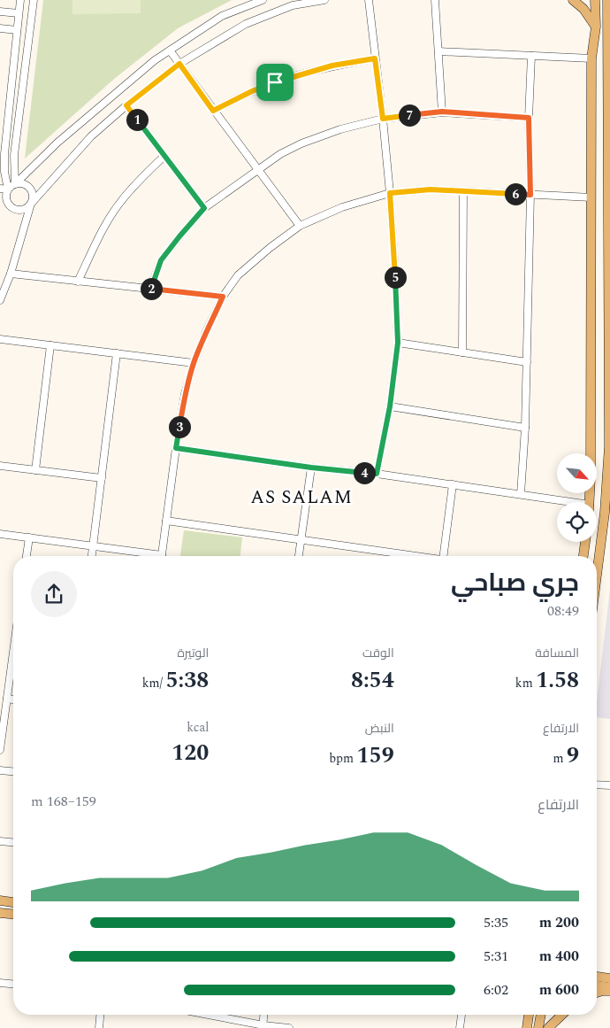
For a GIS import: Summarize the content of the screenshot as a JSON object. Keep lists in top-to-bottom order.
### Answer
{
  "districts": ["AS SALAM"],
  "north": "bottom right",
  "page": {
    "pins": [
      "7",
      "1",
      "6",
      "5",
      "2",
      "3",
      "4"
    ],
    "heading": ["جري صباحي", "08:49"],
    "stats": [
      ["المسافة", "1.58 km"],
      ["الوقت", "8:54"],
      ["الوتيرة", "5:38 /km"],
      ["الارتفاع", "9 m"],
      ["النبض", "159 bpm"],
      ["kcal", "120"]
    ],
    "chart": ["الارتفاع", "159–168 m"],
    "list": [
      {
        "name": "200 m",
        "note": "5:35"
      },
      {
        "name": "400 m",
        "note": "5:31"
      },
      {
        "name": "600 m",
        "note": "6:02"
      }
    ]
  }
}
